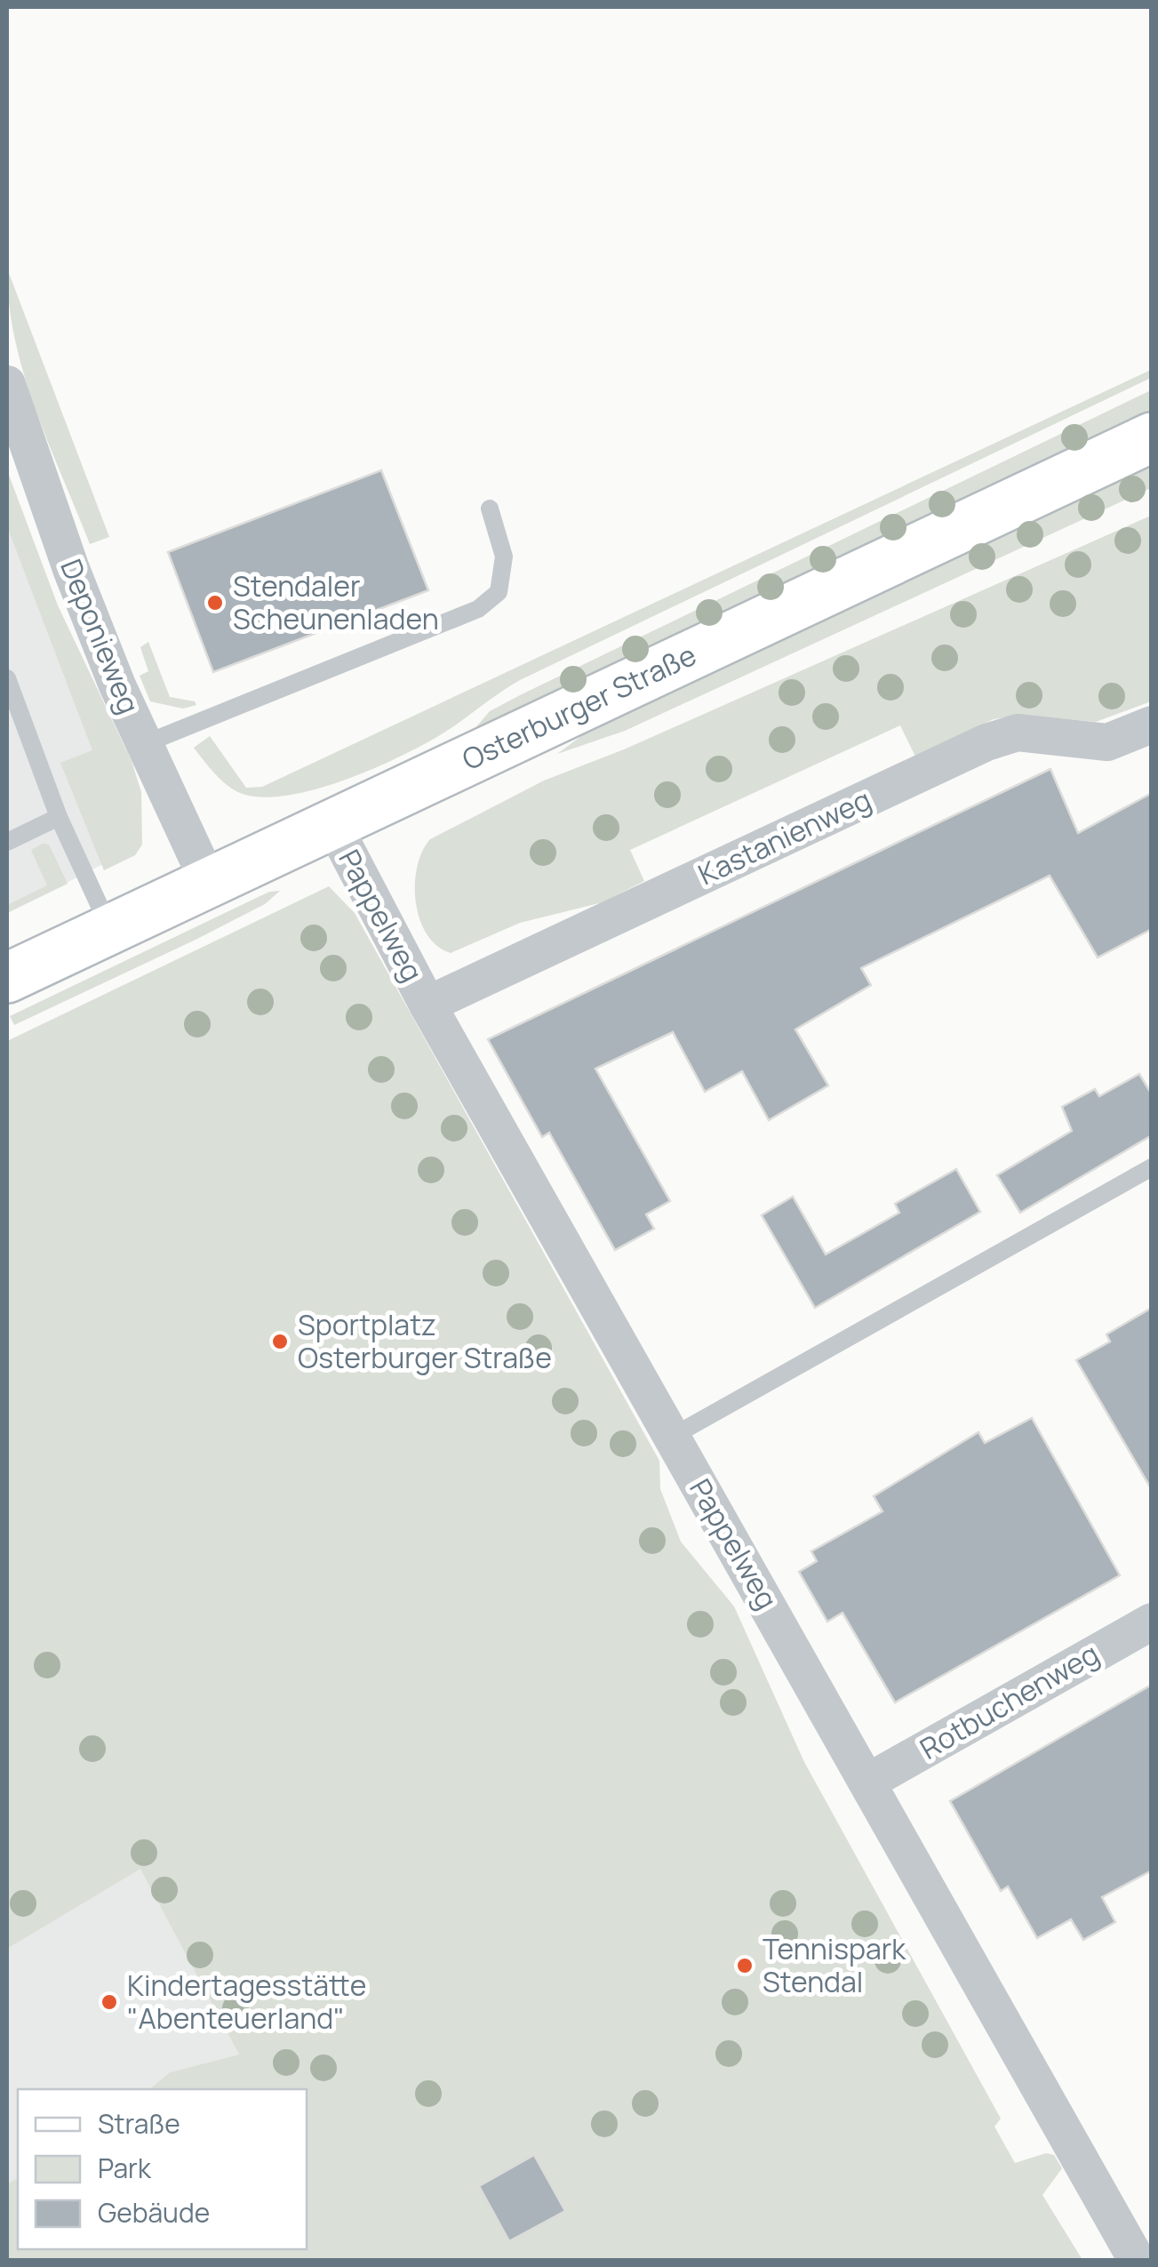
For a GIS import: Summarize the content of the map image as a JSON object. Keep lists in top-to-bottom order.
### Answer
{
  "streets": {
    "street": [
      "Deponieweg",
      "Osterburger Straße",
      "Kastanienweg",
      "Pappelweg",
      "Rotbuchenweg"
    ]
  },
  "crossings": [
    ["Deponieweg", "Osterburger Straße"],
    ["Osterburger Straße", "Pappelweg"],
    ["Kastanienweg", "Pappelweg"],
    ["Pappelweg", "Rotbuchenweg"]
  ],
  "places": [
    "Stendaler Scheunenladen",
    "Sportplatz Osterburger Straße",
    "Tennispark Stendal",
    "Kindertagesstätte \"Abenteuerland\""
  ],
  "legend": ["Straße", "Park", "Gebäude"]
}
